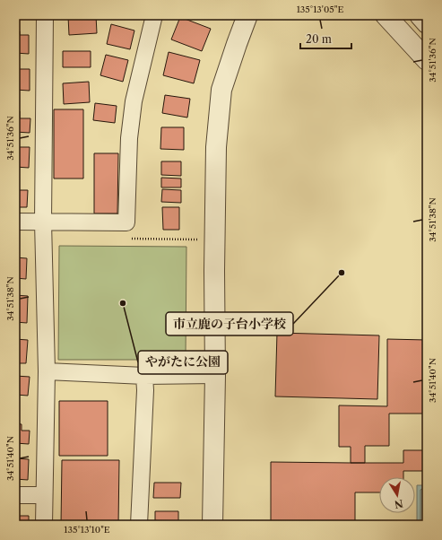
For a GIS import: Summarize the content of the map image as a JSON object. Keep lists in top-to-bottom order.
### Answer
{
  "places": ["市立鹿の子台小学校", "やがたに公園"],
  "scale_bar": "20 m",
  "north": "bottom",
  "coordinates": [
    "135°13'05\"E",
    "34°51'36\"N",
    "34°51'38\"N",
    "34°51'40\"N",
    "135°13'10\"E"
  ]
}
